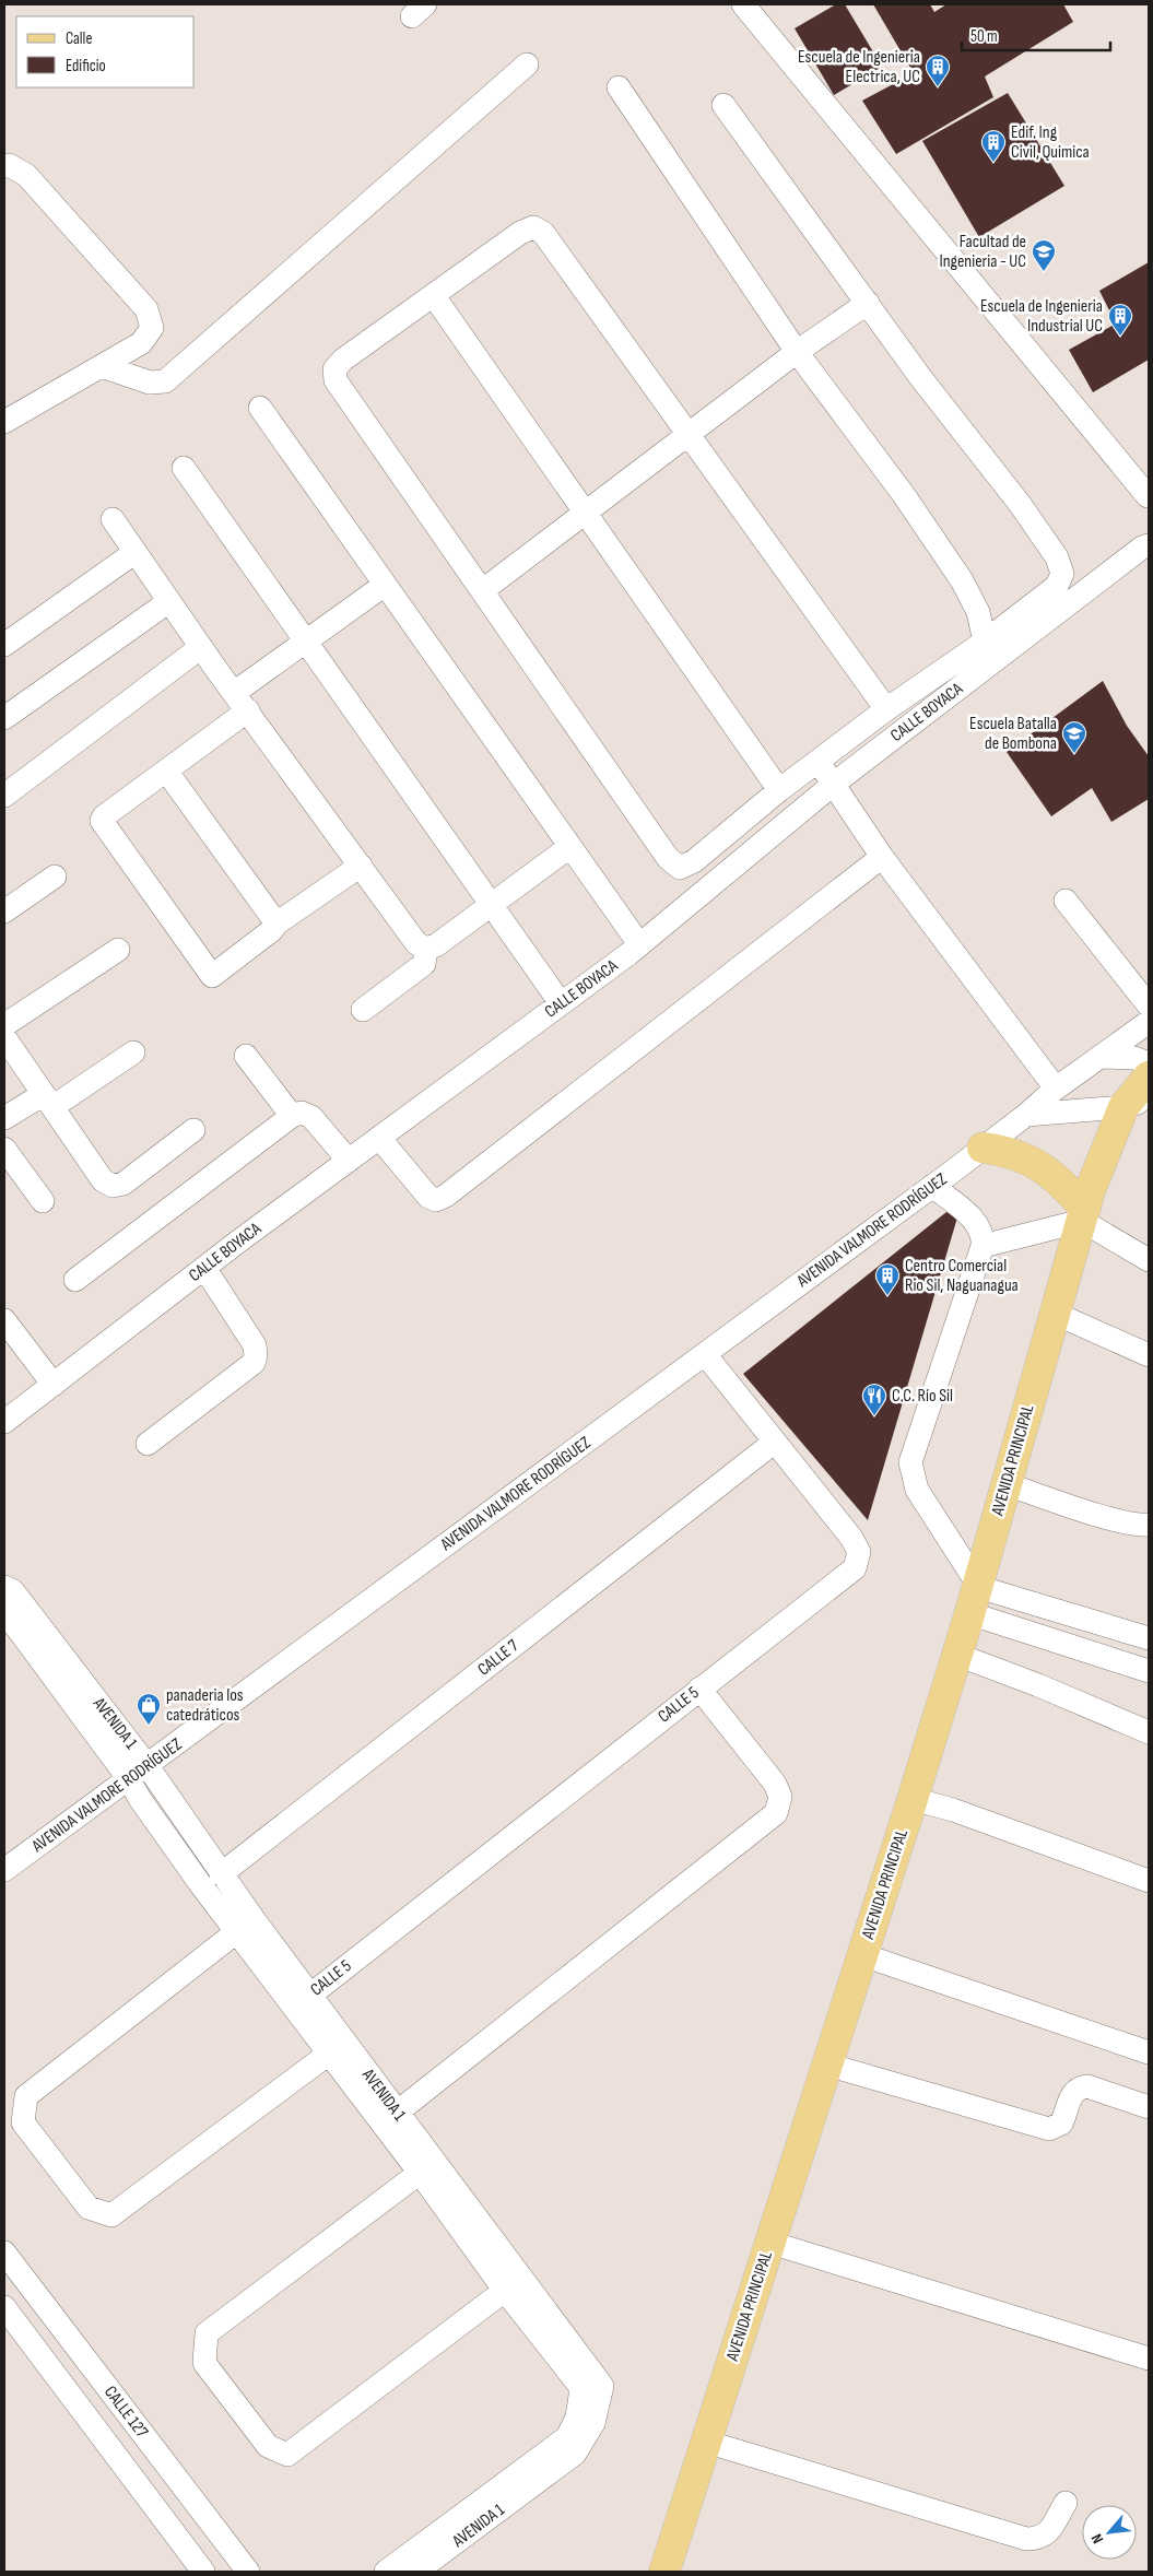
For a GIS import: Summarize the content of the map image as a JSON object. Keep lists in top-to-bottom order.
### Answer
{
  "streets": {
    "main road": ["AVENIDA PRINCIPAL"],
    "street": [
      "CALLE BOYACA",
      "AVENIDA VALMORE RODRÍGUEZ",
      "CALLE 7",
      "CALLE 5",
      "AVENIDA 1",
      "CALLE 127"
    ]
  },
  "crossings": [
    ["AVENIDA VALMORE RODRÍGUEZ", "CALLE 5"],
    ["AVENIDA VALMORE RODRÍGUEZ", "AVENIDA 1"],
    ["CALLE 7", "CALLE 5"],
    ["CALLE 7", "AVENIDA 1"],
    ["CALLE 5", "AVENIDA 1"]
  ],
  "places": {
    "building": [
      "Escuela de Ingenieria Electrica, UC",
      "Edif. Ing Civil, Quimica",
      "Escuela de Ingenieria Industrial UC",
      "Centro Comercial Rio Sil, Naguanagua"
    ],
    "school or university": ["Facultad de Ingenieria - UC", "Escuela Batalla de Bombona"],
    "restaurant": ["C.C. Río Sil"],
    "shop": ["panaderia los catedráticos"]
  },
  "legend": ["Calle", "Edificio"],
  "scale_bar": "50 m",
  "north": "bottom left"
}
